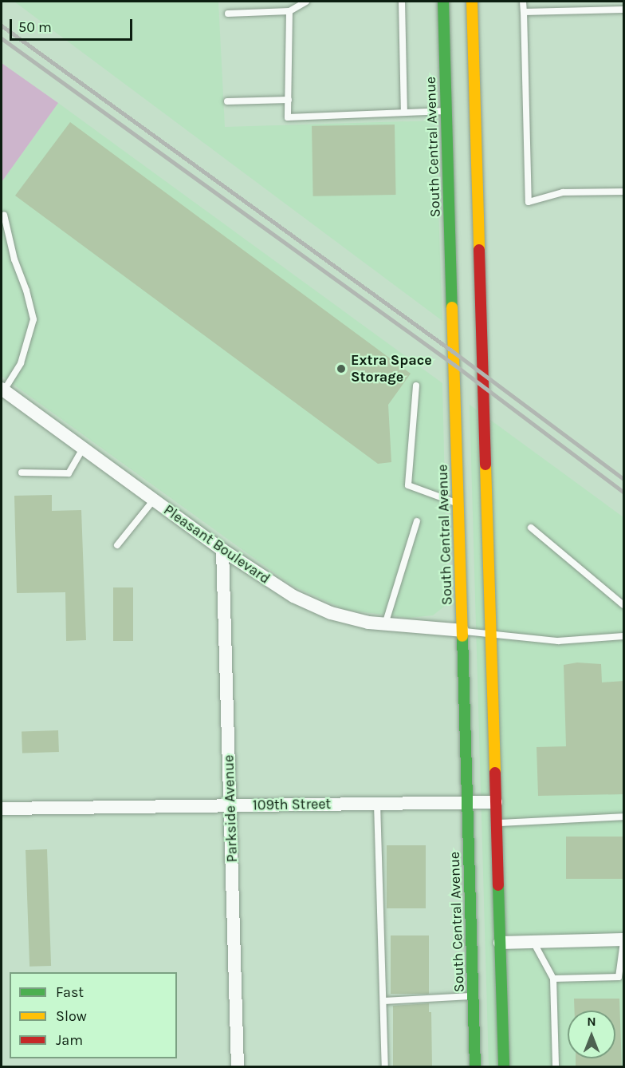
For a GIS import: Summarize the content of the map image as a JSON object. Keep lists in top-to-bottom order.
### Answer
{
  "streets": {
    "street": [
      "South Central Avenue",
      "Pleasant Boulevard",
      "109th Street",
      "Parkside Avenue"
    ]
  },
  "crossings": [
    ["South Central Avenue", "Pleasant Boulevard"],
    ["South Central Avenue", "109th Street"],
    ["Pleasant Boulevard", "Parkside Avenue"],
    ["109th Street", "Parkside Avenue"]
  ],
  "places": ["Extra Space Storage"],
  "legend": ["Fast", "Slow", "Jam"],
  "scale_bar": "50 m",
  "north": "top"
}
